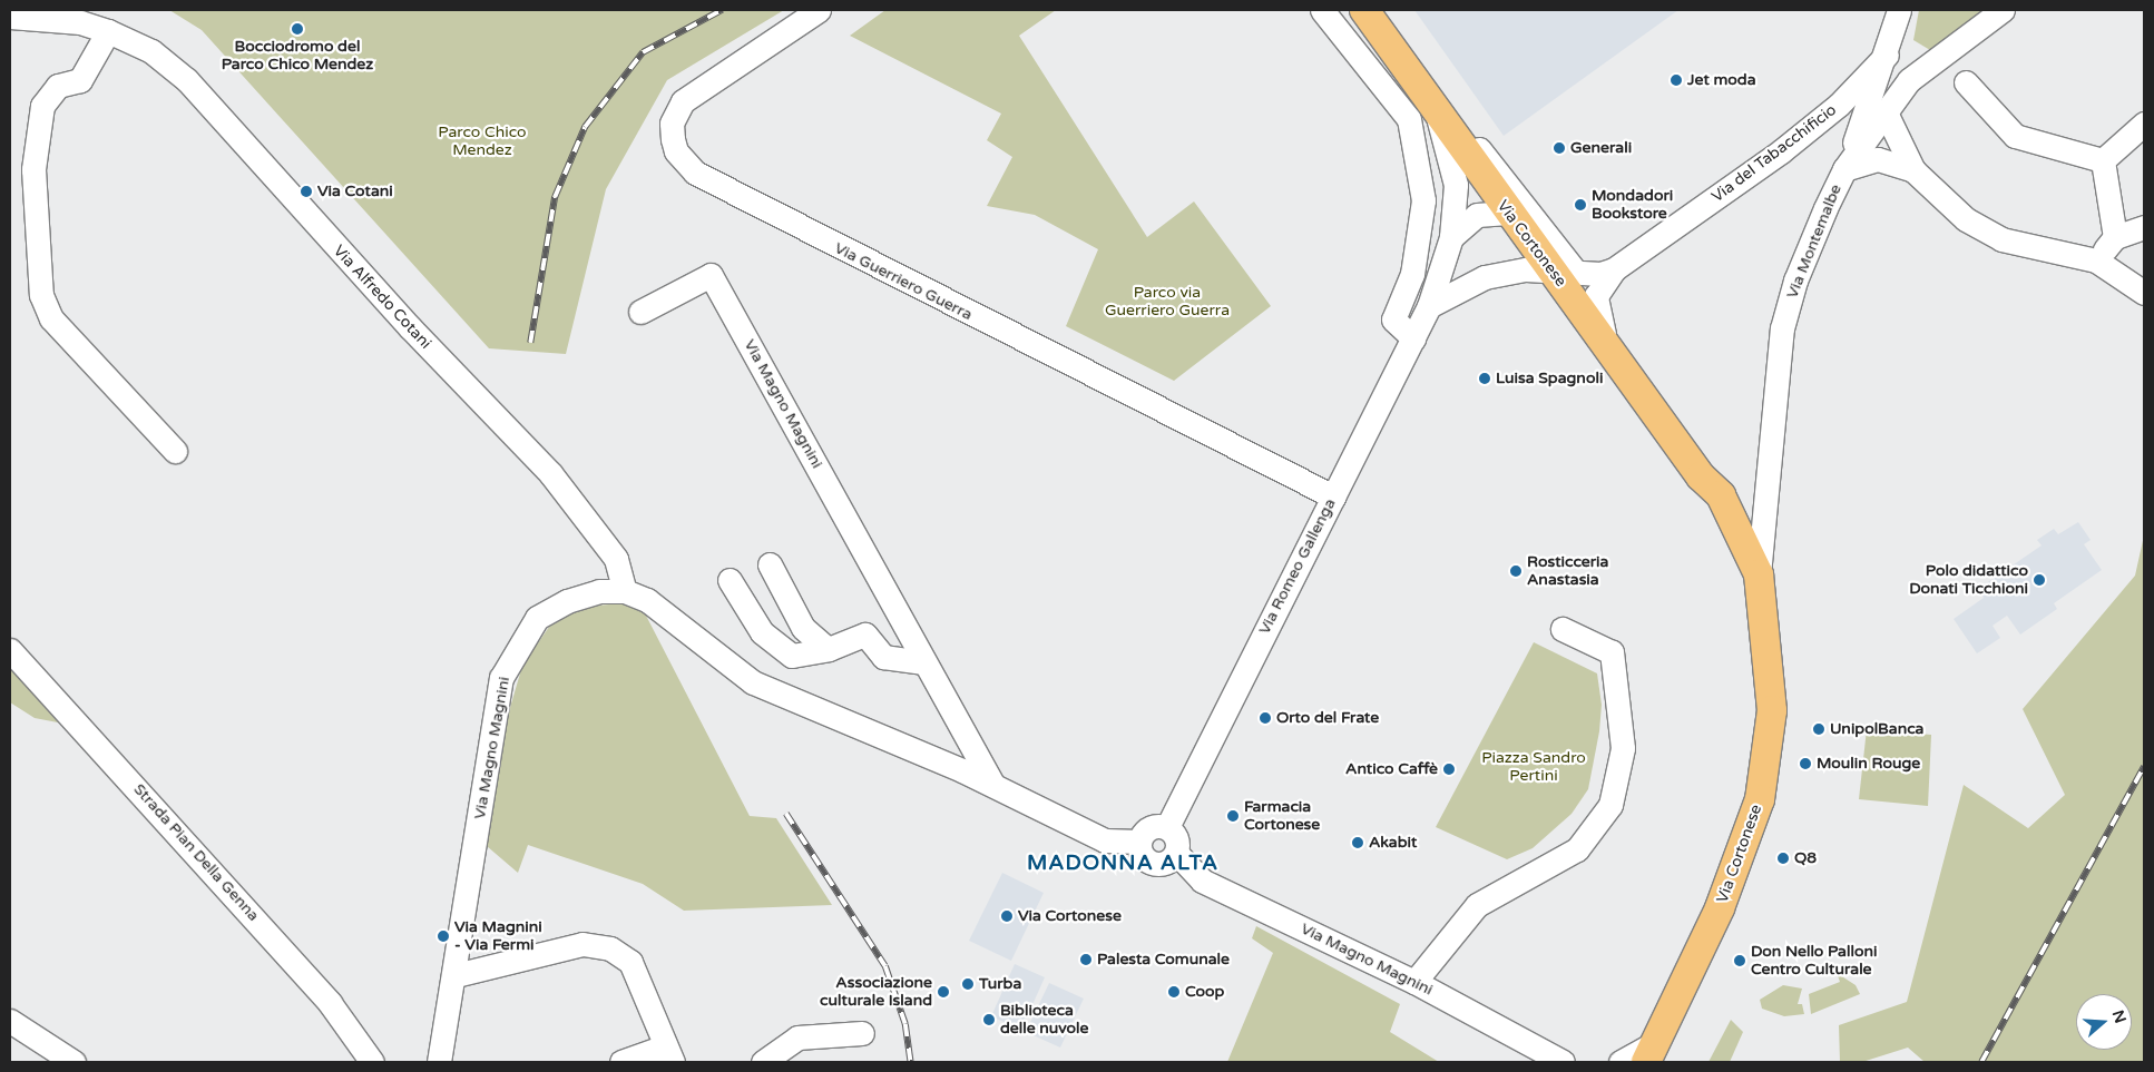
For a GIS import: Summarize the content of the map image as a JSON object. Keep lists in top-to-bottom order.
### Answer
{
  "streets": {
    "main road": ["Via Cortonese"],
    "street": [
      "Via del Tabacchificio",
      "Via Montemalbe",
      "Via Guerriero Guerra",
      "Via Alfredo Cotani",
      "Via Magno Magnini",
      "Via Romeo Gallenga",
      "Strada Pian Della Genna"
    ]
  },
  "crossings": [
    ["Via del Tabacchificio", "Via Cortonese"],
    ["Via Montemalbe", "Via Cortonese"],
    ["Via Cortonese", "Via Romeo Gallenga"],
    ["Via Guerriero Guerra", "Via Romeo Gallenga"],
    ["Via Alfredo Cotani", "Via Magno Magnini"],
    ["Via Magno Magnini", "Via Romeo Gallenga"]
  ],
  "districts": ["MADONNA ALTA"],
  "parks": ["Parco Chico Mendez", "Parco via Guerriero Guerra", "Piazza Sandro Pertini"],
  "places": [
    "Bocciodromo del Parco Chico Mendez",
    "Jet moda",
    "Generali",
    "Via Cotani",
    "Mondadori Bookstore",
    "Luisa Spagnoli",
    "Rosticceria Anastasia",
    "Polo didattico Donati Ticchioni",
    "Orto del Frate",
    "UnipolBanca",
    "Moulin Rouge",
    "Antico Caffè",
    "Farmacia Cortonese",
    "Akabit",
    "Q8",
    "Via Cortonese",
    "Via Magnini - Via Fermi",
    "Palesta Comunale",
    "Don Nello Palloni Centro Culturale",
    "Turba",
    "Associazione culturale Island",
    "Coop",
    "Biblioteca delle nuvole"
  ],
  "north": "right"
}
